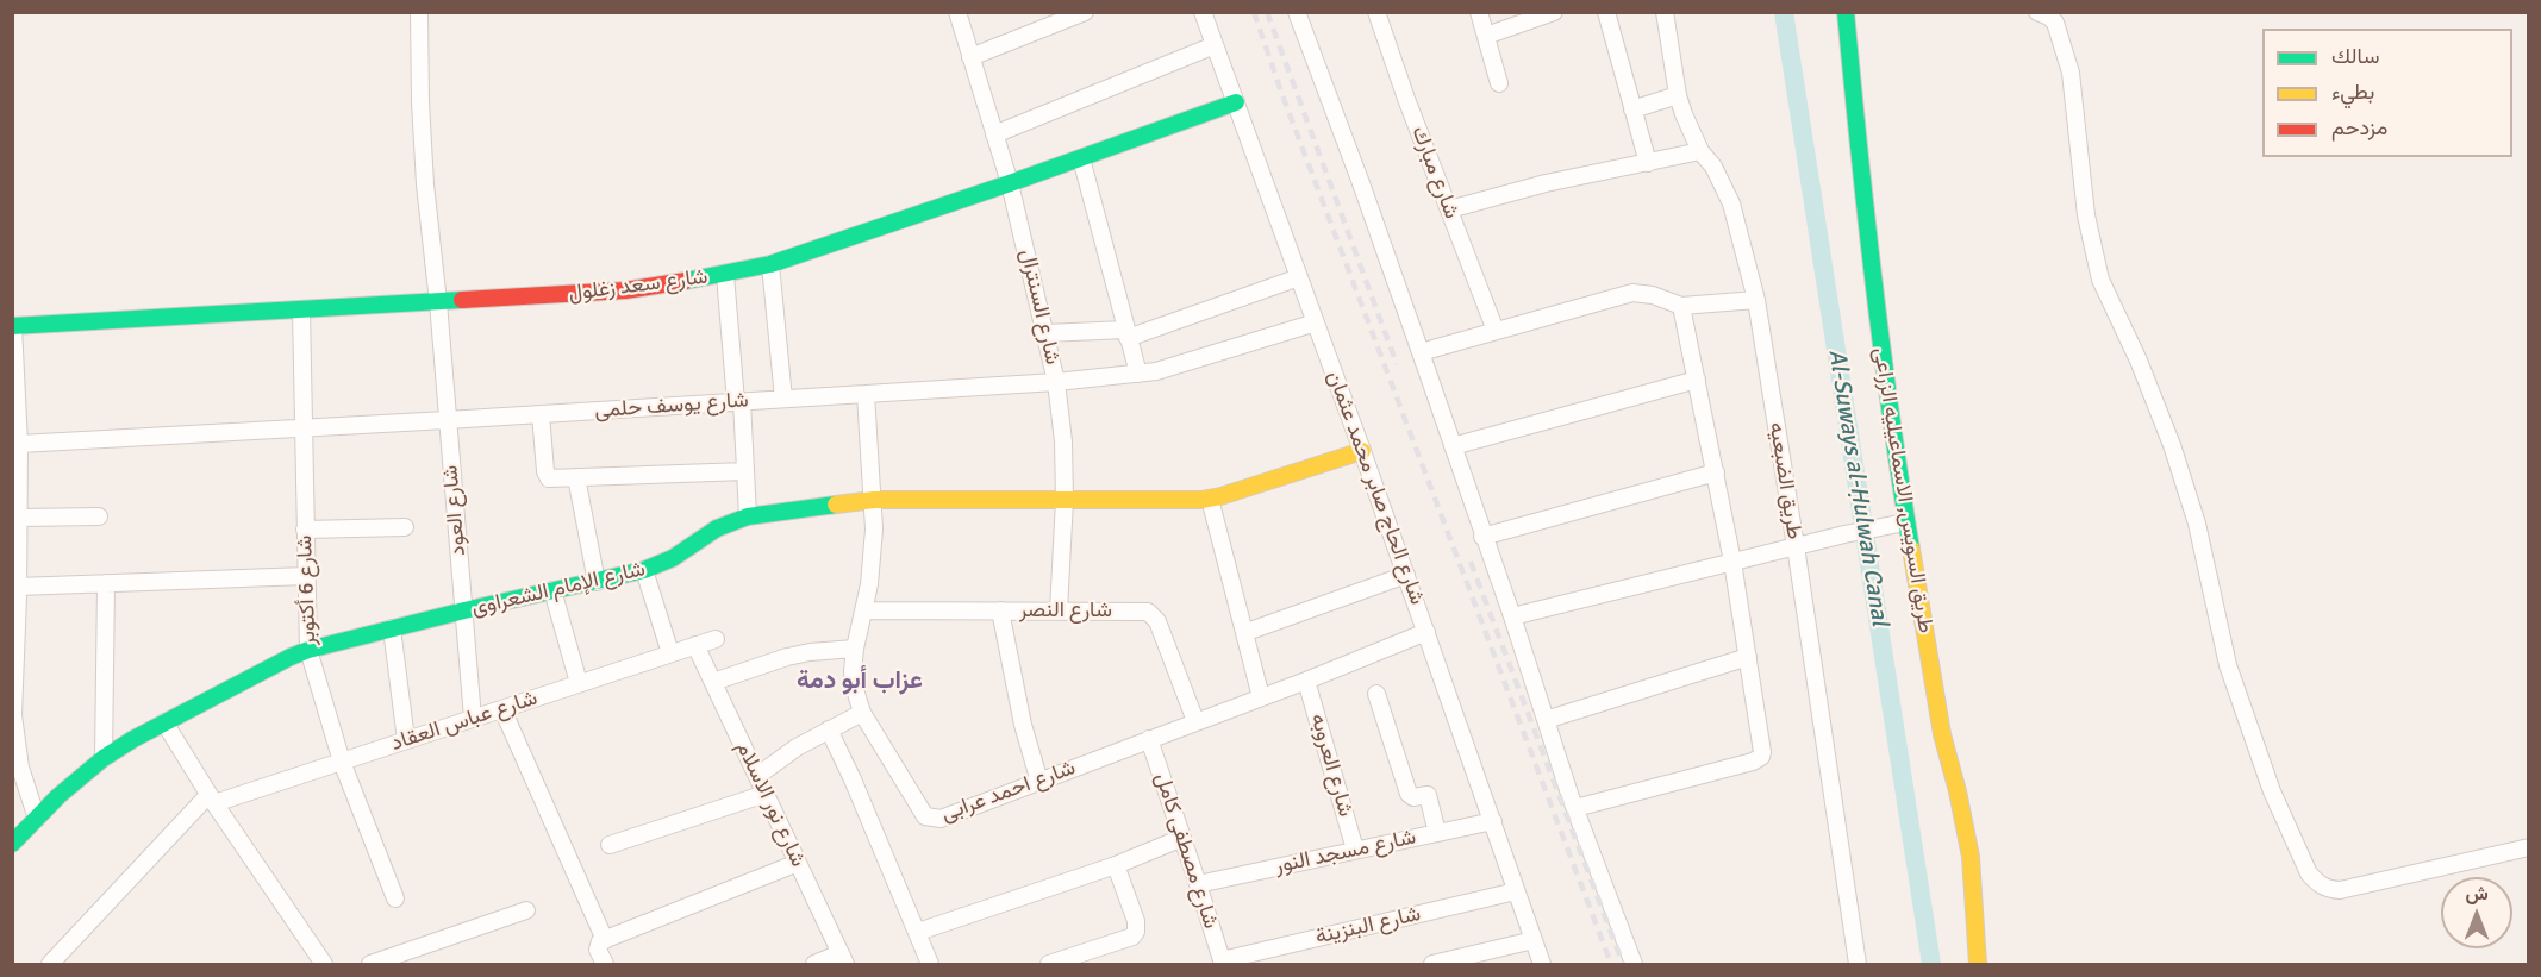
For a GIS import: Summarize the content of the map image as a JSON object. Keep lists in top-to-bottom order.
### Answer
{
  "streets": {
    "street": [
      "شارع مبارك",
      "شارع سعد زغلول",
      "شارع السنترال",
      "شارع يوسف حلمى",
      "طريق الضبعيه",
      "شارع الحاج صابر محمد عثمان",
      "طريق السويس, الاسماعيليه الزراعى",
      "شارع العود",
      "شارع الإمام الشعراوى",
      "شارع 6 أكتوبر",
      "شارع النصر",
      "شارع عباس العقاد",
      "شارع العروبه",
      "شارع احمد عرابى",
      "شارع نور الاسلام",
      "شارع مصطفى كامل",
      "شارع مسجد النور",
      "شارع البنزينة"
    ]
  },
  "crossings": [
    ["شارع سعد زغلول", "شارع السنترال"],
    ["شارع سعد زغلول", "شارع الحاج صابر محمد عثمان"],
    ["شارع سعد زغلول", "شارع العود"],
    ["شارع سعد زغلول", "شارع 6 أكتوبر"],
    ["شارع السنترال", "شارع يوسف حلمى"],
    ["شارع السنترال", "شارع الإمام الشعراوى"],
    ["شارع السنترال", "شارع النصر"],
    ["شارع يوسف حلمى", "شارع الحاج صابر محمد عثمان"],
    ["شارع يوسف حلمى", "شارع العود"],
    ["شارع يوسف حلمى", "شارع 6 أكتوبر"],
    ["شارع يوسف حلمى", "شارع احمد عرابى"],
    ["شارع الحاج صابر محمد عثمان", "شارع الإمام الشعراوى"],
    ["شارع الحاج صابر محمد عثمان", "شارع احمد عرابى"],
    ["شارع الحاج صابر محمد عثمان", "شارع مسجد النور"],
    ["شارع الحاج صابر محمد عثمان", "شارع البنزينة"],
    ["شارع العود", "شارع الإمام الشعراوى"],
    ["شارع العود", "شارع عباس العقاد"],
    ["شارع الإمام الشعراوى", "شارع 6 أكتوبر"],
    ["شارع الإمام الشعراوى", "شارع احمد عرابى"],
    ["شارع 6 أكتوبر", "شارع عباس العقاد"],
    ["شارع النصر", "شارع احمد عرابى"],
    ["شارع عباس العقاد", "شارع نور الاسلام"],
    ["شارع العروبه", "شارع احمد عرابى"],
    ["شارع العروبه", "شارع مسجد النور"],
    ["شارع احمد عرابى", "شارع مصطفى كامل"],
    ["شارع مصطفى كامل", "شارع مسجد النور"],
    ["شارع مصطفى كامل", "شارع البنزينة"]
  ],
  "districts": ["عزاب أبو دمة"],
  "water": ["Al-Suways al-Ḥulwah Canal"],
  "legend": ["سالك", "بطيء", "مزدحم"],
  "north": "top"
}
